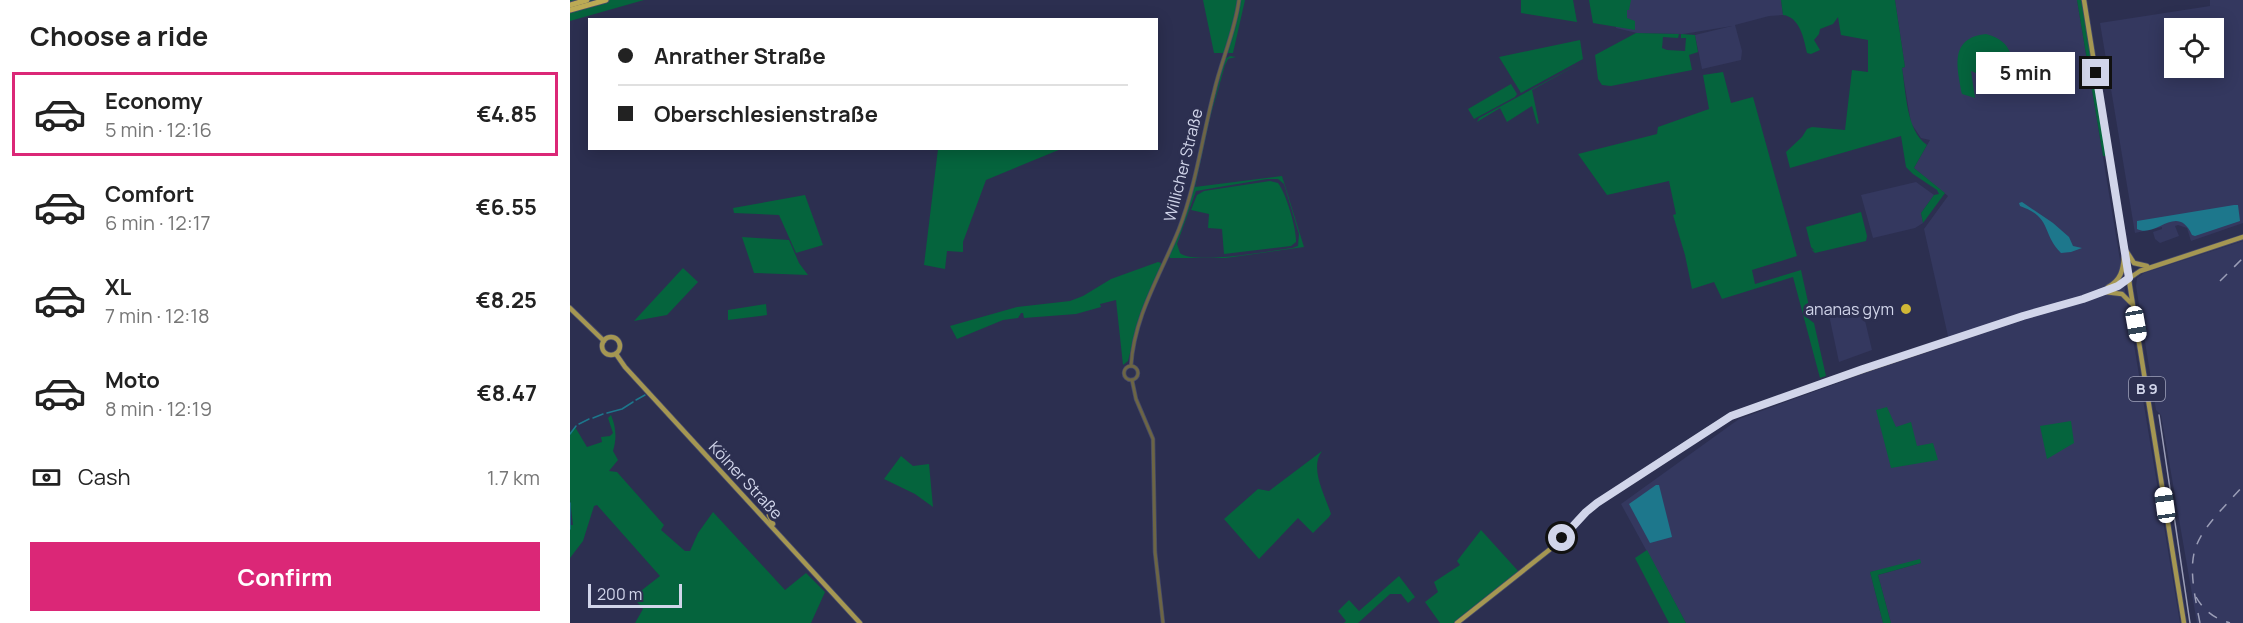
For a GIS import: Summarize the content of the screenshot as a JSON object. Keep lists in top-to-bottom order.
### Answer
{
  "streets": {
    "main road": ["B 9", "Kölner Straße"],
    "street": ["Willicher Straße"]
  },
  "places": ["ananas gym"],
  "scale_bar": "200 m",
  "page": {
    "heading": "Choose a ride",
    "banner": ["Anrather Straße", "Oberschlesienstraße"],
    "bubble": "5 min",
    "list": [
      {
        "name": "Economy",
        "note": "5 min · 12:16",
        "value": "€4.85"
      },
      {
        "name": "Comfort",
        "note": "6 min · 12:17",
        "value": "€6.55"
      },
      {
        "name": "XL",
        "note": "7 min · 12:18",
        "value": "€8.25"
      },
      {
        "name": "Moto",
        "note": "8 min · 12:19",
        "value": "€8.47"
      }
    ],
    "pay": ["Cash", "1.7 km"],
    "buttons": "Confirm",
    "scale": "200 m"
  }
}
